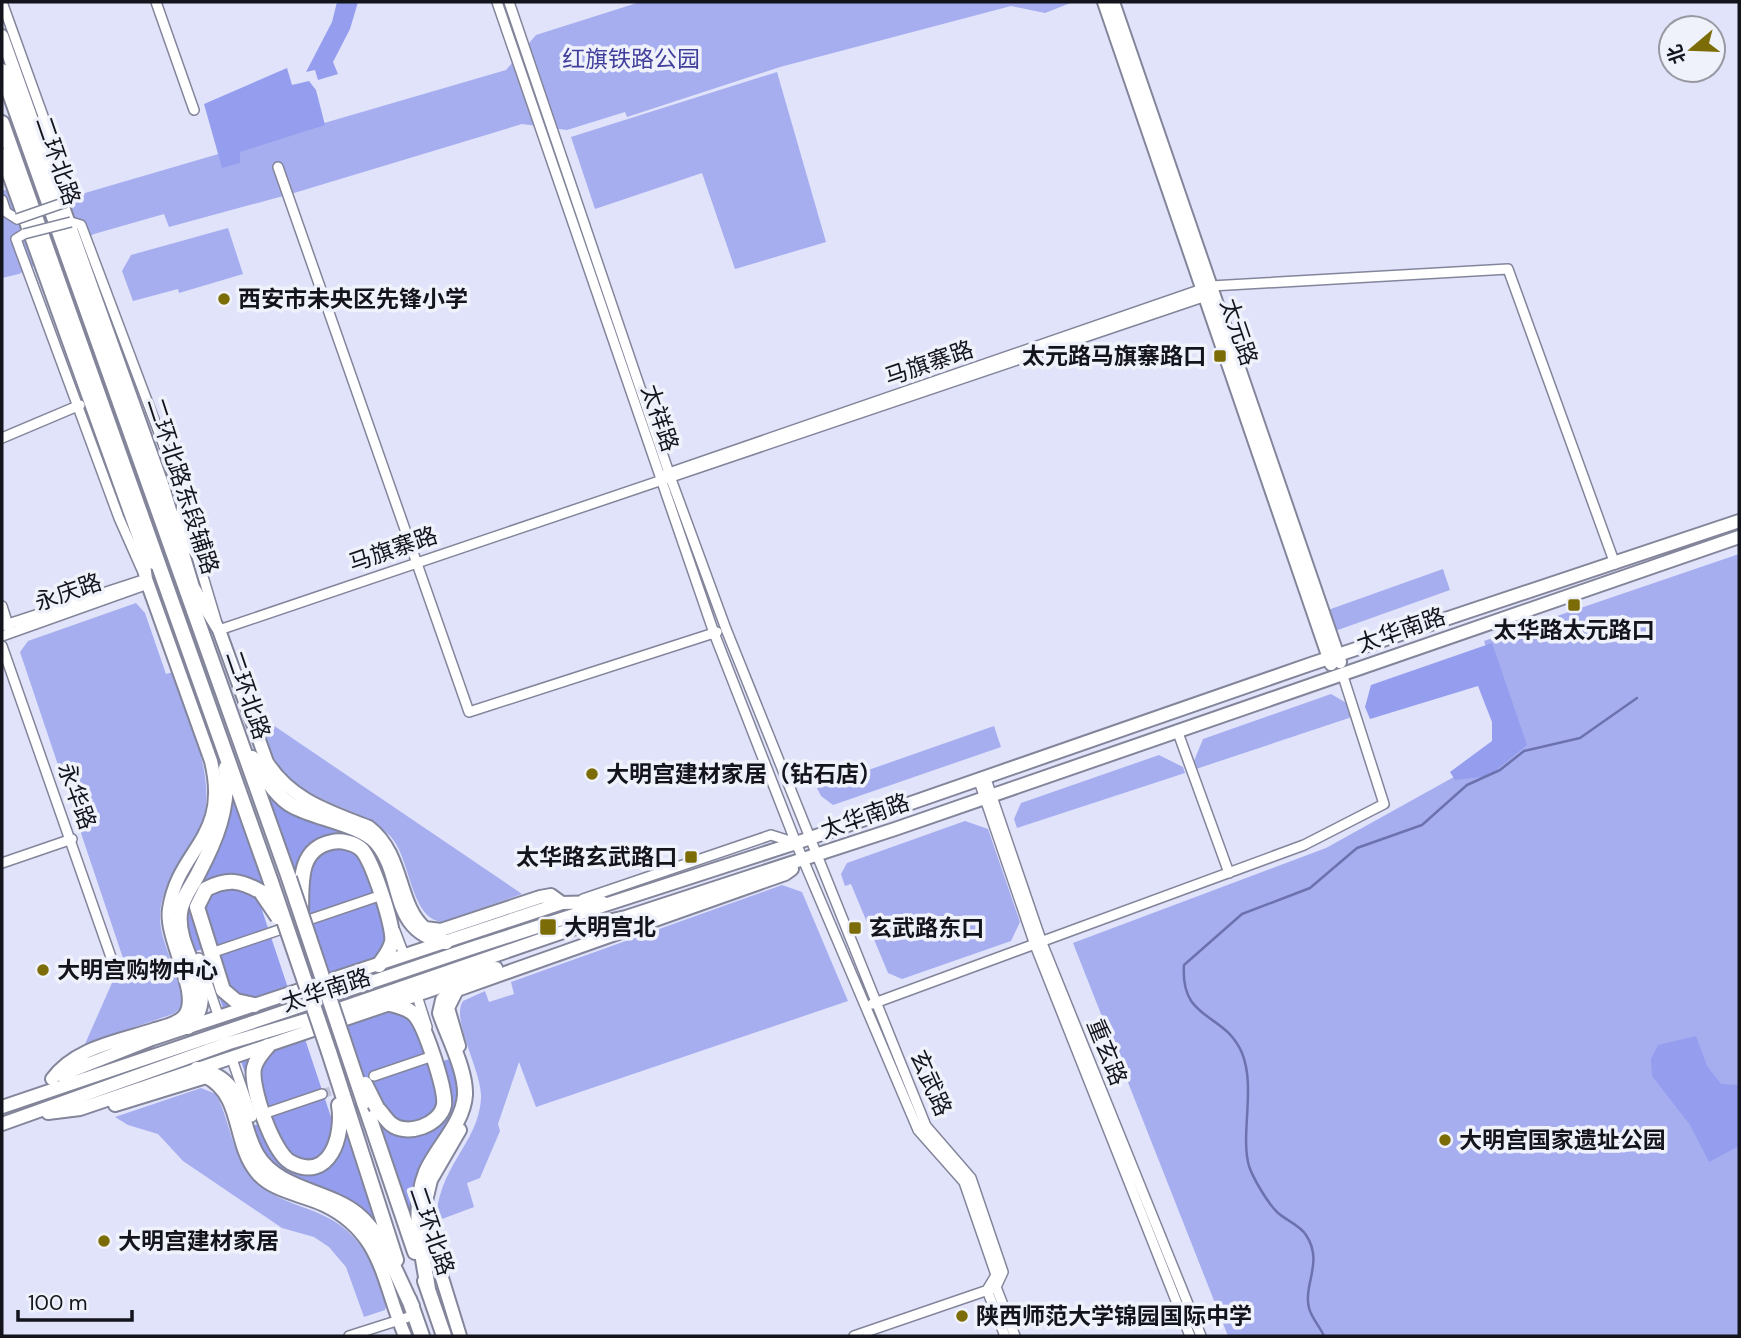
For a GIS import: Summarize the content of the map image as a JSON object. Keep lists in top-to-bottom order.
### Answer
{
  "streets": {
    "highway": ["二环北路"],
    "main road": ["太元路", "二环北路东段辅路", "太华南路"],
    "street": [
      "马旗寨路",
      "太祥路",
      "永庆路",
      "永华路",
      "重玄路",
      "玄武路"
    ]
  },
  "crossings": [
    ["太元路", "马旗寨路"],
    ["太元路", "太华南路"],
    ["马旗寨路", "太祥路"],
    ["马旗寨路", "二环北路东段辅路"],
    ["马旗寨路", "太华南路"],
    ["太祥路", "太华南路"],
    ["太祥路", "玄武路"],
    ["太华南路", "重玄路"],
    ["太华南路", "玄武路"]
  ],
  "parks": ["红旗铁路公园"],
  "places": {
    "other": [
      "西安市未央区先锋小学",
      "大明宫建材家居（钻石店）",
      "大明宫购物中心",
      "大明宫国家遗址公园",
      "大明宫建材家居",
      "陕西师范大学锦园国际中学"
    ],
    "transit": [
      "太元路马旗寨路口",
      "太华路太元路口",
      "太华路玄武路口",
      "大明宫北",
      "玄武路东口"
    ]
  },
  "scale_bar": "100 m",
  "north": "left"
}
